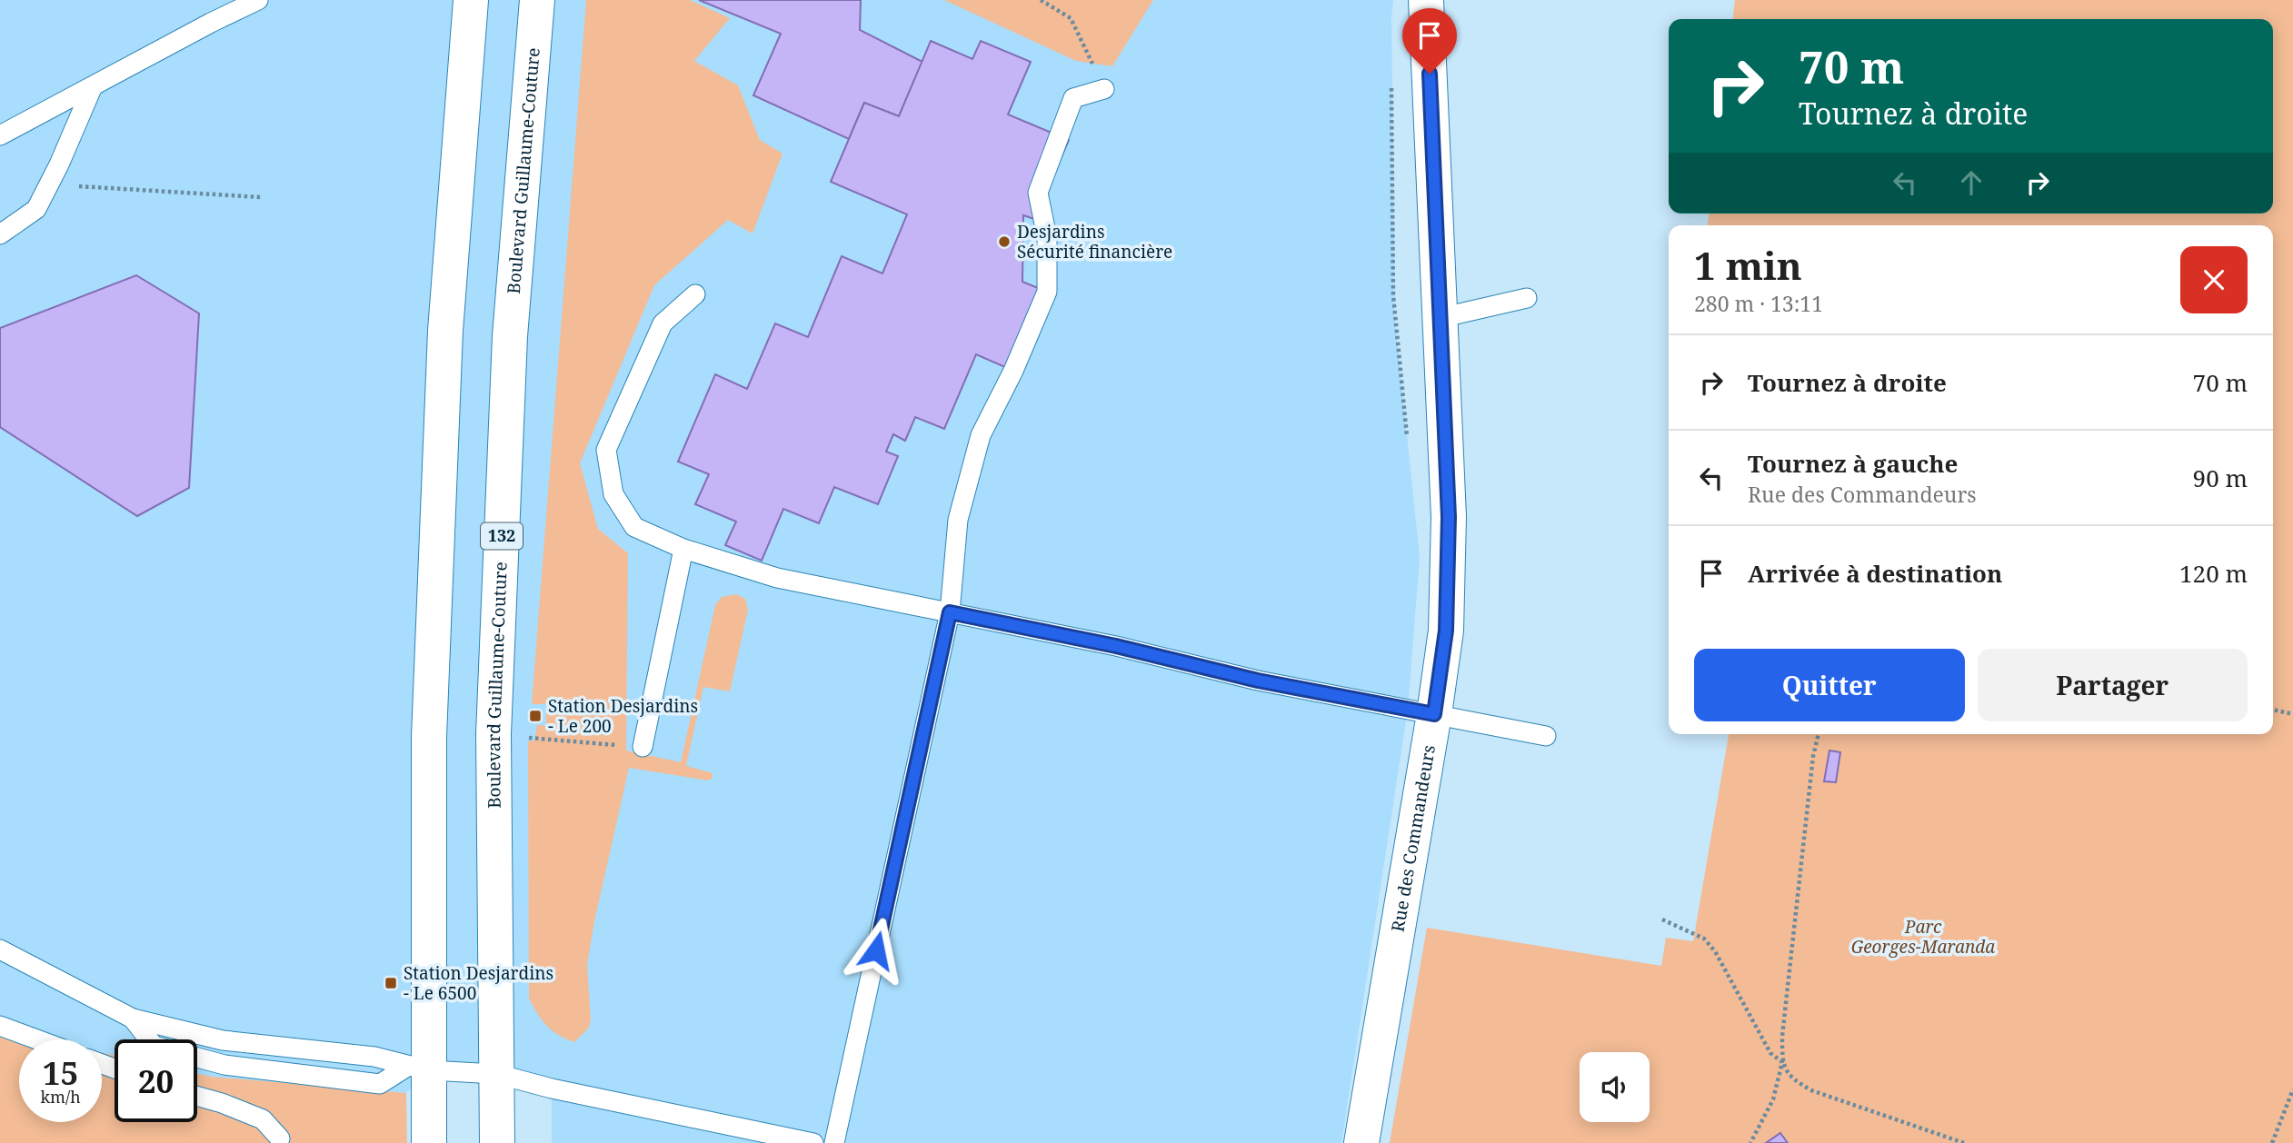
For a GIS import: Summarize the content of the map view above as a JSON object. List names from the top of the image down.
{
  "streets": {
    "main road": ["Boulevard Guillaume-Couture", "132", "Rue des Commandeurs"]
  },
  "parks": ["Parc Georges-Maranda"],
  "places": {
    "other": ["Desjardins Sécurité financière"],
    "transit": ["Station Desjardins - Le 200", "Station Desjardins - Le 6500"]
  },
  "page": {
    "turn": ["70 m", "Tournez à droite"],
    "heading": ["1 min", "280 m · 13:11"],
    "list": [
      {
        "name": "Tournez à droite",
        "value": "70 m"
      },
      {
        "name": "Tournez à gauche",
        "note": "Rue des Commandeurs",
        "value": "90 m"
      },
      {
        "name": "Arrivée à destination",
        "value": "120 m"
      }
    ],
    "buttons": ["Quitter", "Partager"],
    "speed": "15 km/h",
    "limit": "20"
  }
}
